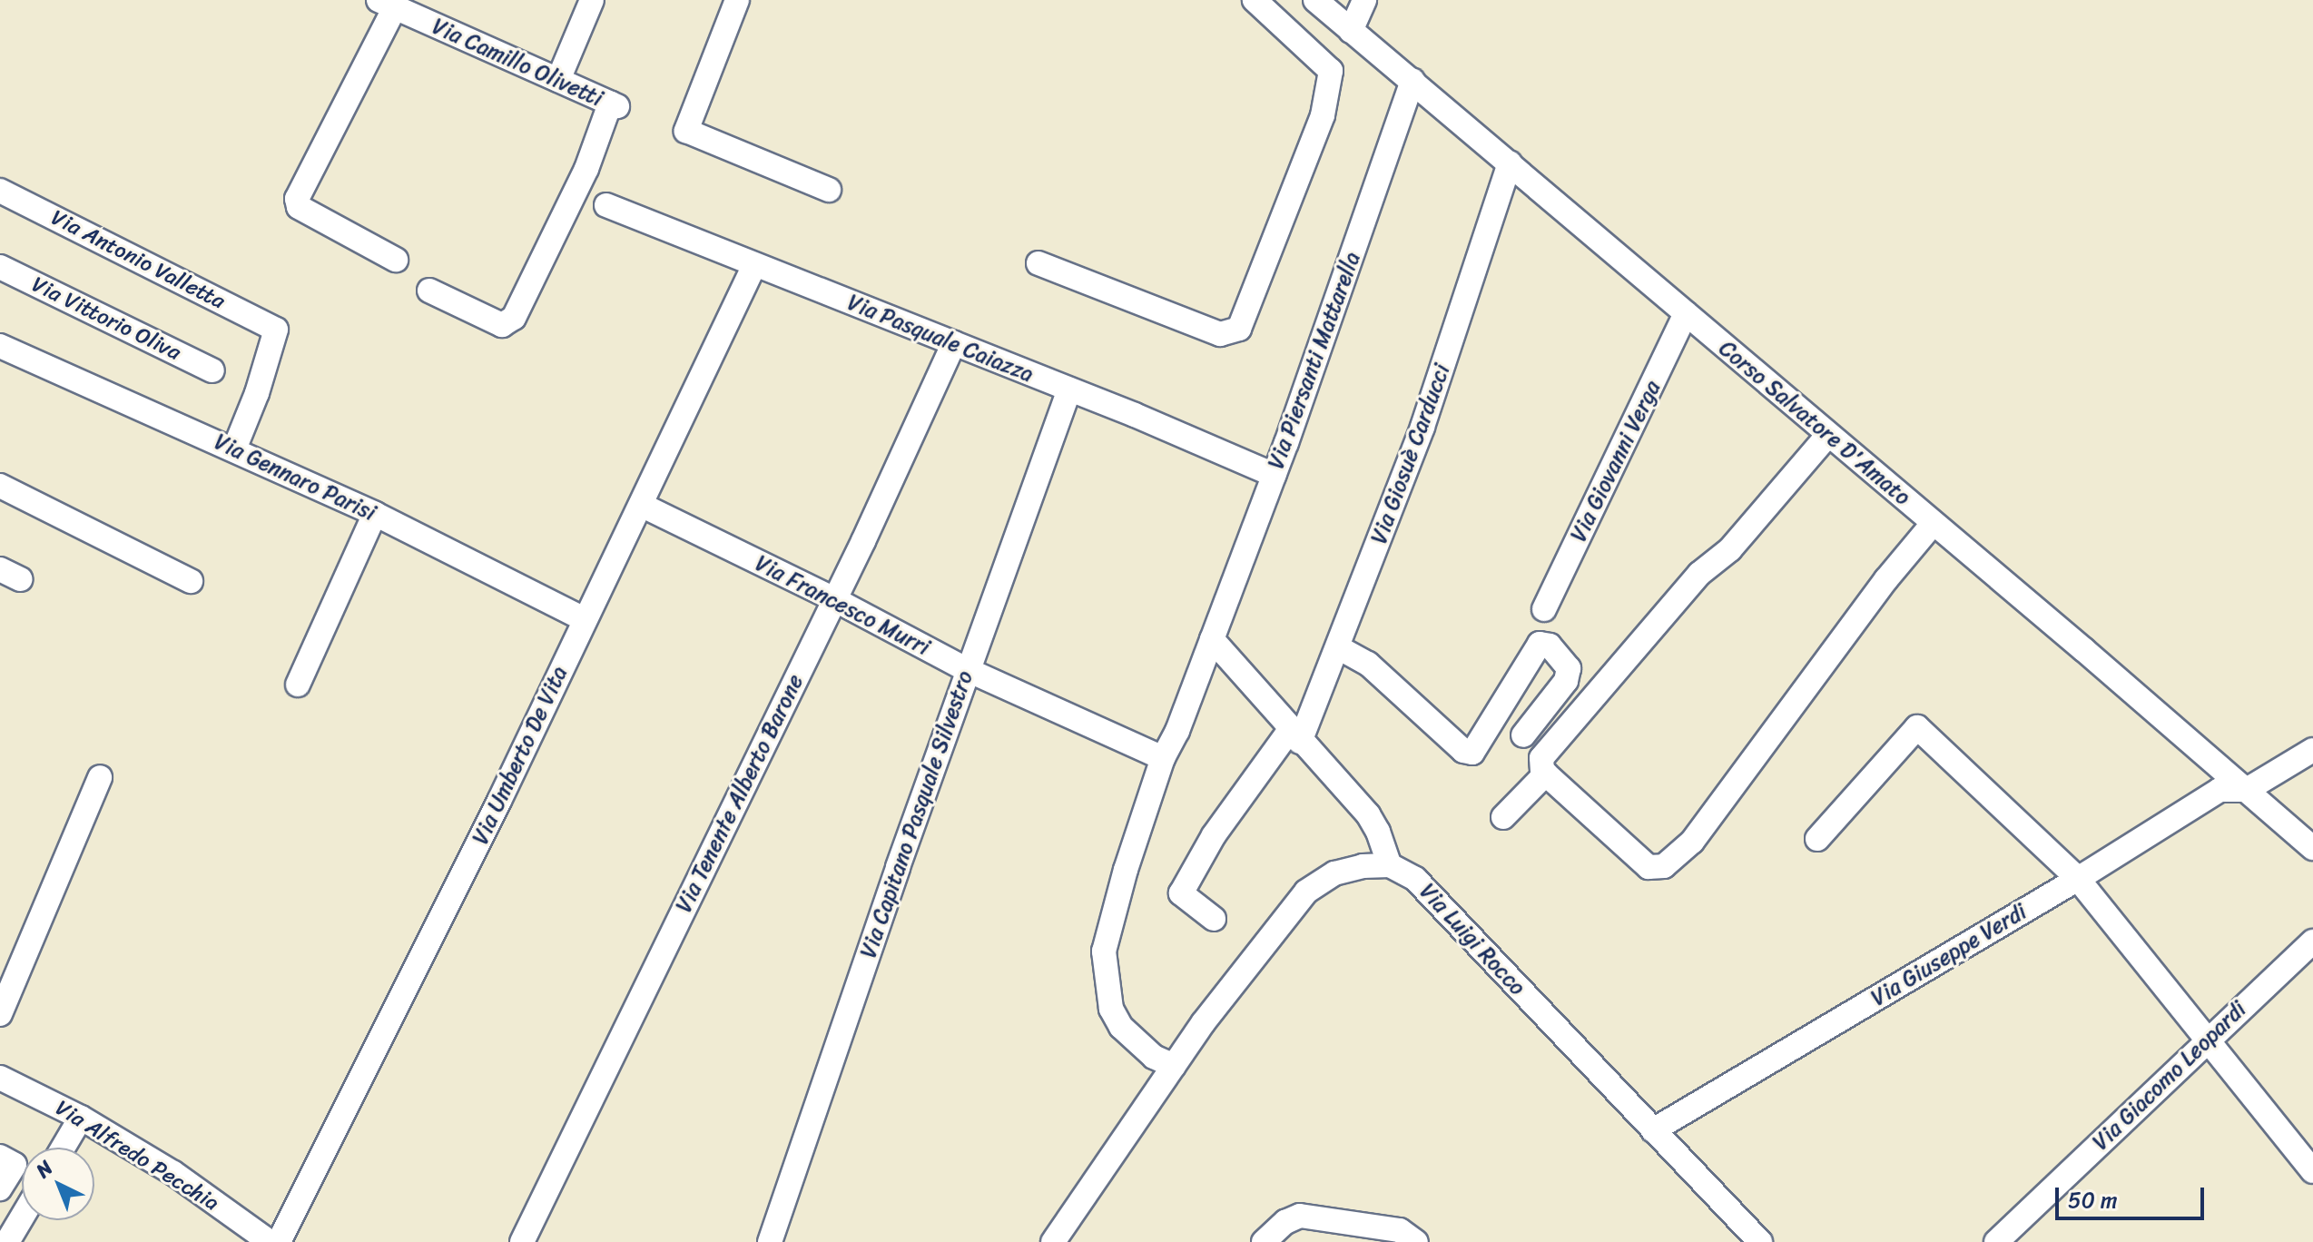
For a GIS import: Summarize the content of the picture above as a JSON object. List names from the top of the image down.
{
  "streets": {
    "street": [
      "Via Camillo Olivetti",
      "Via Antonio Valletta",
      "Via Vittorio Oliva",
      "Via Pasquale Caiazza",
      "Via Piersanti Mattarella",
      "Corso Salvatore D'Amato",
      "Via Giosuè Carducci",
      "Via Giovanni Verga",
      "Via Gennaro Parisi",
      "Via Francesco Murri",
      "Via Umberto De Vita",
      "Via Tenente Alberto Barone",
      "Via Capitano Pasquale Silvestro",
      "Via Luigi Rocco",
      "Via Giuseppe Verdi",
      "Via Giacomo Leopardi",
      "Via Alfredo Pecchia"
    ]
  },
  "crossings": [
    ["Via Antonio Valletta", "Via Gennaro Parisi"],
    ["Via Pasquale Caiazza", "Via Piersanti Mattarella"],
    ["Via Pasquale Caiazza", "Via Umberto De Vita"],
    ["Via Pasquale Caiazza", "Via Tenente Alberto Barone"],
    ["Via Pasquale Caiazza", "Via Capitano Pasquale Silvestro"],
    ["Via Piersanti Mattarella", "Corso Salvatore D'Amato"],
    ["Via Piersanti Mattarella", "Via Francesco Murri"],
    ["Corso Salvatore D'Amato", "Via Giosuè Carducci"],
    ["Corso Salvatore D'Amato", "Via Giovanni Verga"],
    ["Corso Salvatore D'Amato", "Via Giuseppe Verdi"],
    ["Via Gennaro Parisi", "Via Umberto De Vita"],
    ["Via Francesco Murri", "Via Umberto De Vita"],
    ["Via Francesco Murri", "Via Tenente Alberto Barone"],
    ["Via Francesco Murri", "Via Capitano Pasquale Silvestro"],
    ["Via Luigi Rocco", "Via Giuseppe Verdi"]
  ],
  "scale_bar": "50 m",
  "north": "top left"
}
